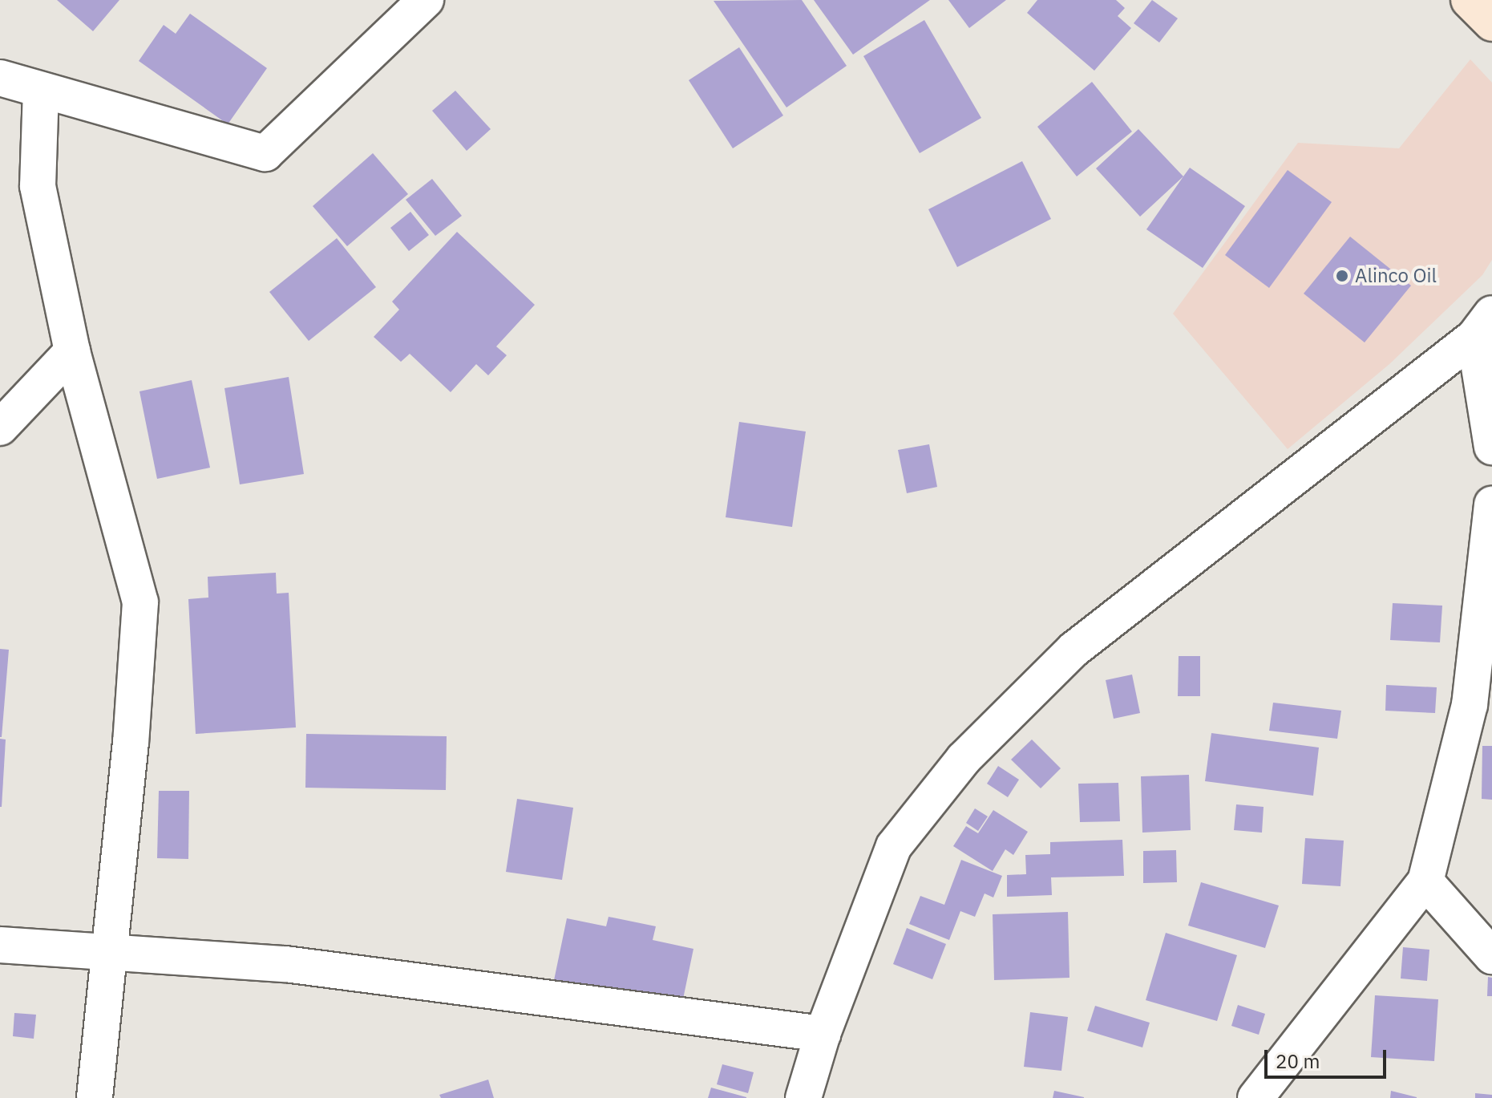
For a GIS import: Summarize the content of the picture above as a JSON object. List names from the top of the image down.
{
  "places": ["Alinco Oil"],
  "scale_bar": "20 m"
}
